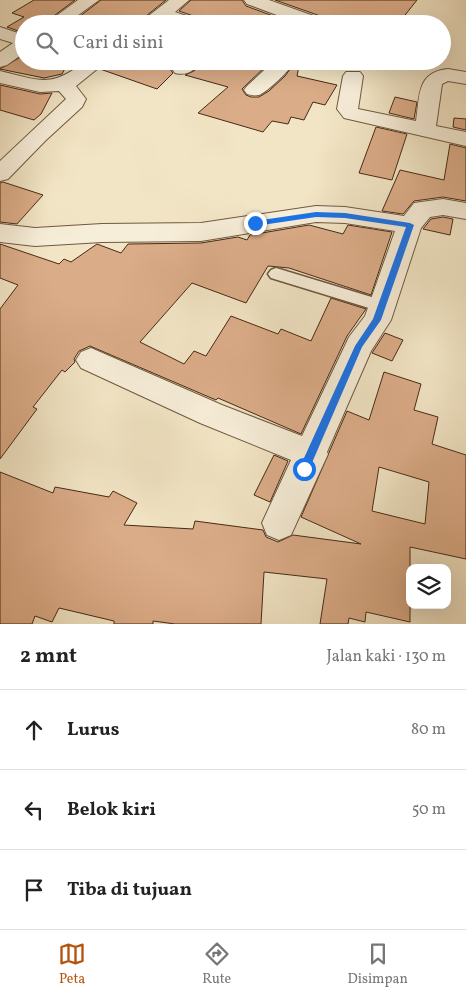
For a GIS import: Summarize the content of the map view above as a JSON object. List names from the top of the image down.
{
  "page": {
    "search": "Cari di sini",
    "heading": ["2 mnt", "Jalan kaki · 130 m"],
    "list": [
      ["Lurus", "80 m"],
      ["Belok kiri", "50 m"],
      "Tiba di tujuan"
    ],
    "nav": ["Peta", "Rute", "Disimpan"]
  }
}
